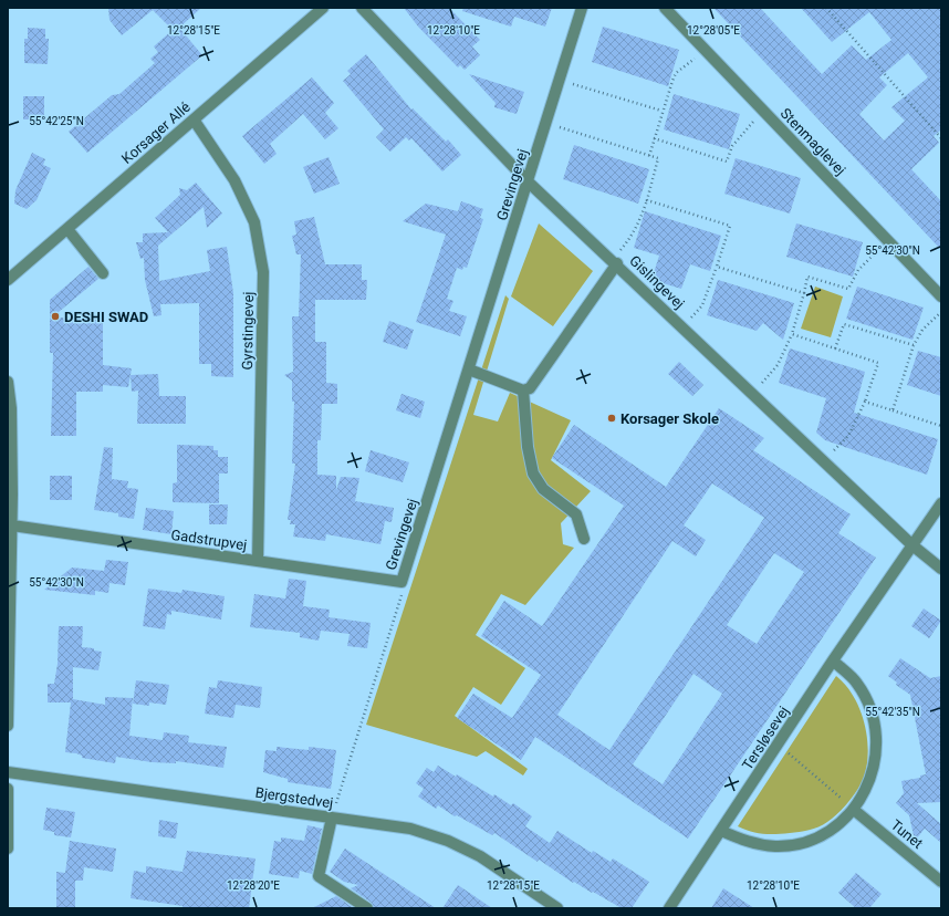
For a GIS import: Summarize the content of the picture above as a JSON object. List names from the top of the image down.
{
  "streets": {
    "street": [
      "Korsager Allé",
      "Stenmaglevej",
      "Grevingevej",
      "Gislingevej",
      "Gyrstingevej",
      "Gadstrupvej",
      "Tersløsevej",
      "Bjergstedvej",
      "Tunet"
    ]
  },
  "crossings": [
    ["Korsager Allé", "Gyrstingevej"],
    ["Grevingevej", "Gislingevej"],
    ["Grevingevej", "Gadstrupvej"],
    ["Gislingevej", "Tersløsevej"],
    ["Gyrstingevej", "Gadstrupvej"]
  ],
  "places": ["DESHI SWAD", "Korsager Skole"],
  "coordinates": [
    "12°28'15\"E",
    "12°28'10\"E",
    "12°28'05\"E",
    "55°42'25\"N",
    "55°42'30\"N",
    "55°42'35\"N",
    "12°28'20\"E"
  ]
}
